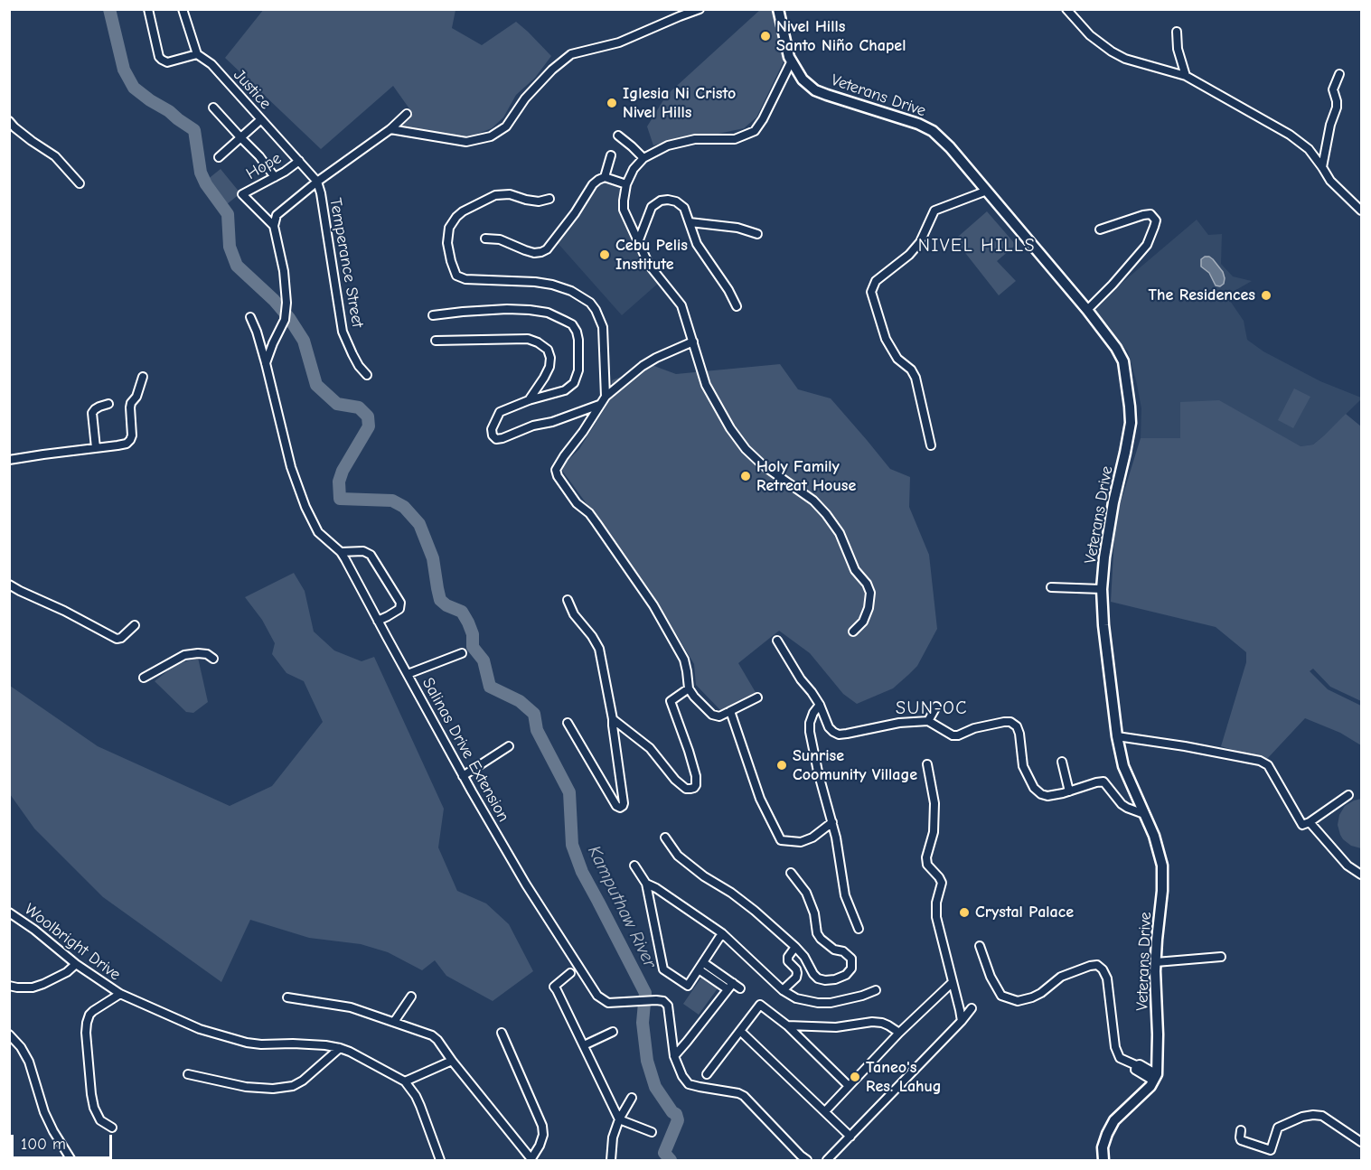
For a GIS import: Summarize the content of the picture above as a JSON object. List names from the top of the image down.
{
  "streets": {
    "main road": ["Veterans Drive"],
    "street": [
      "Justice",
      "Hope",
      "Temperance Street",
      "Salinas Drive Extension",
      "Woolbright Drive"
    ]
  },
  "crossings": [
    ["Justice", "Hope"],
    ["Justice", "Temperance Street"]
  ],
  "districts": ["NIVEL HILLS", "SUN-OC"],
  "water": ["Kamputhaw River"],
  "places": [
    "Nivel Hills Santo Niño Chapel",
    "Iglesia Ni Cristo Nivel Hills",
    "Cebu Pelis Institute",
    "The Residences",
    "Holy Family Retreat House",
    "Sunrise Coomunity Village",
    "Crystal Palace",
    "Taneo's Res. Lahug"
  ],
  "scale_bar": "100 m"
}
